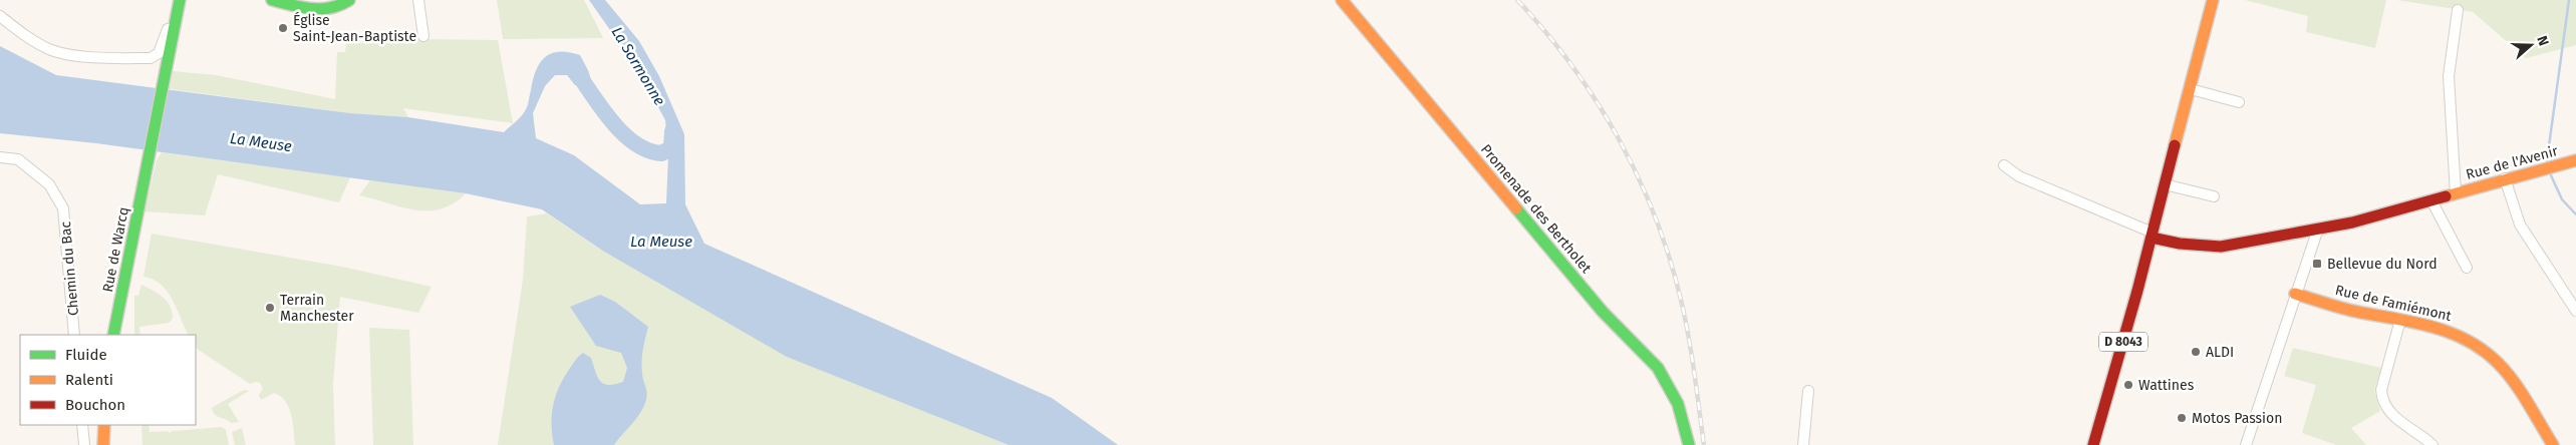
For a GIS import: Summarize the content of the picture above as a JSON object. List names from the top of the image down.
{
  "streets": {
    "street": [
      "Rue de l'Avenir",
      "Promenade des Bertholet",
      "Rue de Warcq",
      "Chemin du Bac",
      "Rue de Famiémont",
      "D 8043"
    ]
  },
  "crossings": [
    ["Rue de l'Avenir", "D 8043"]
  ],
  "water": ["La Sormonne", "La Meuse"],
  "places": {
    "other": [
      "Église Saint-Jean-Baptiste",
      "Terrain Manchester",
      "ALDI",
      "Wattines",
      "Motos Passion"
    ],
    "transit": ["Bellevue du Nord"]
  },
  "legend": ["Fluide", "Ralenti", "Bouchon"],
  "north": "right"
}
